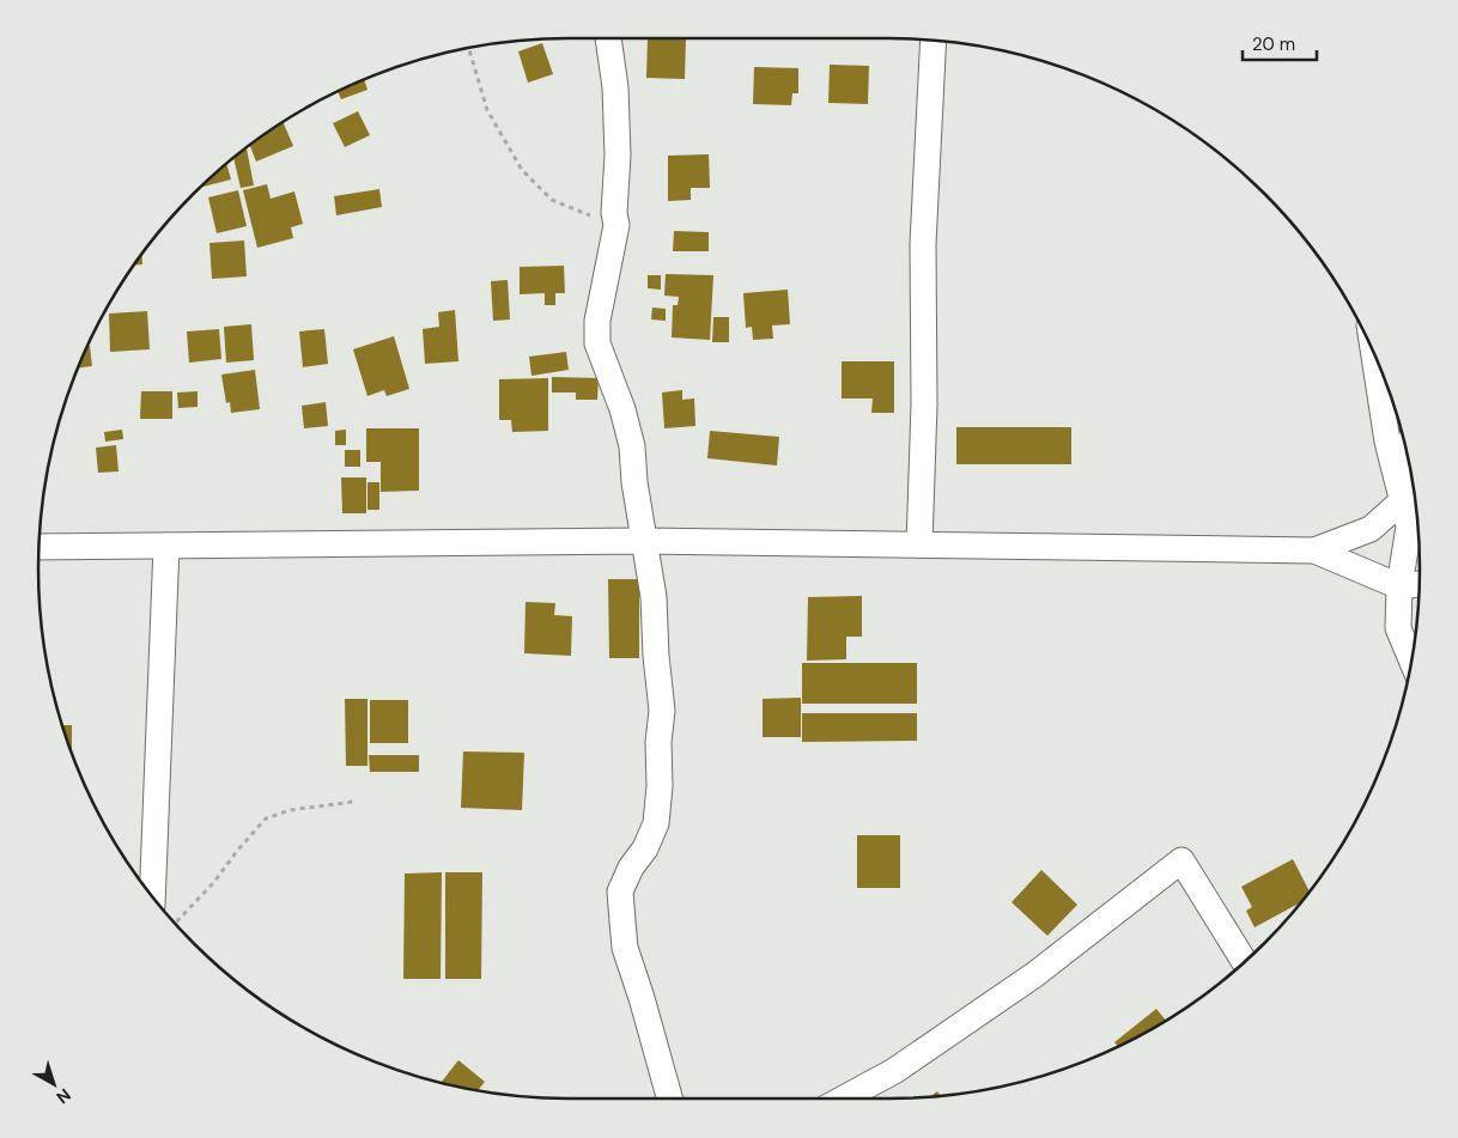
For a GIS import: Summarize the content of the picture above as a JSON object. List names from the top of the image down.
{
  "scale_bar": "20 m",
  "north": "bottom right"
}
